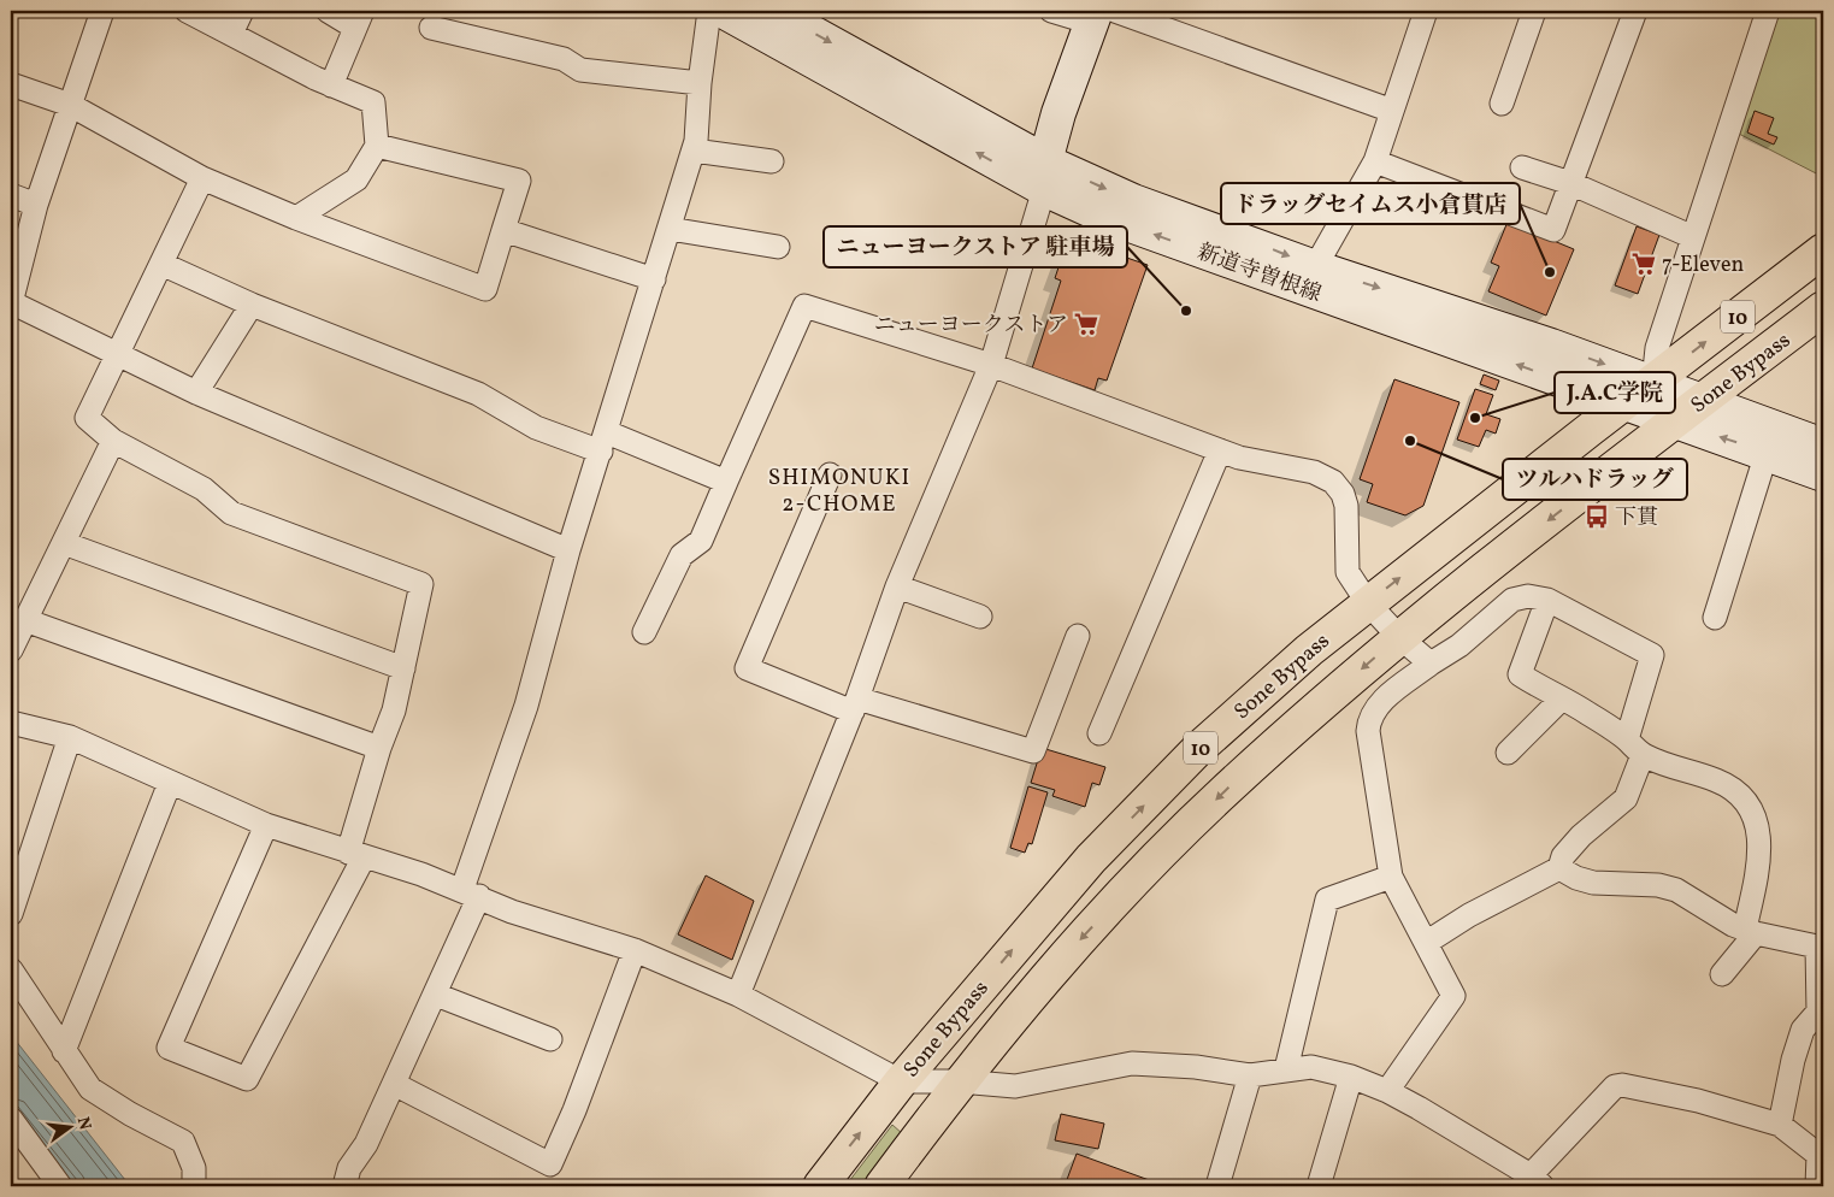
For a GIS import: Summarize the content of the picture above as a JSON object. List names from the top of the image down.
{
  "streets": {
    "highway": ["10", "Sone Bypass"],
    "main road": ["新道寺曽根線"]
  },
  "crossings": [
    ["新道寺曽根線", "Sone Bypass"]
  ],
  "districts": ["SHIMONUKI 2-CHOME"],
  "places": {
    "supermarket": ["7-Eleven", "ニューヨークストア"],
    "other": [
      "ドラッグセイムス小倉貫店",
      "ニューヨークストア 駐車場",
      "J.A.C学院",
      "ツルハドラッグ"
    ],
    "bus stop": ["下貫"]
  },
  "north": "right"
}
